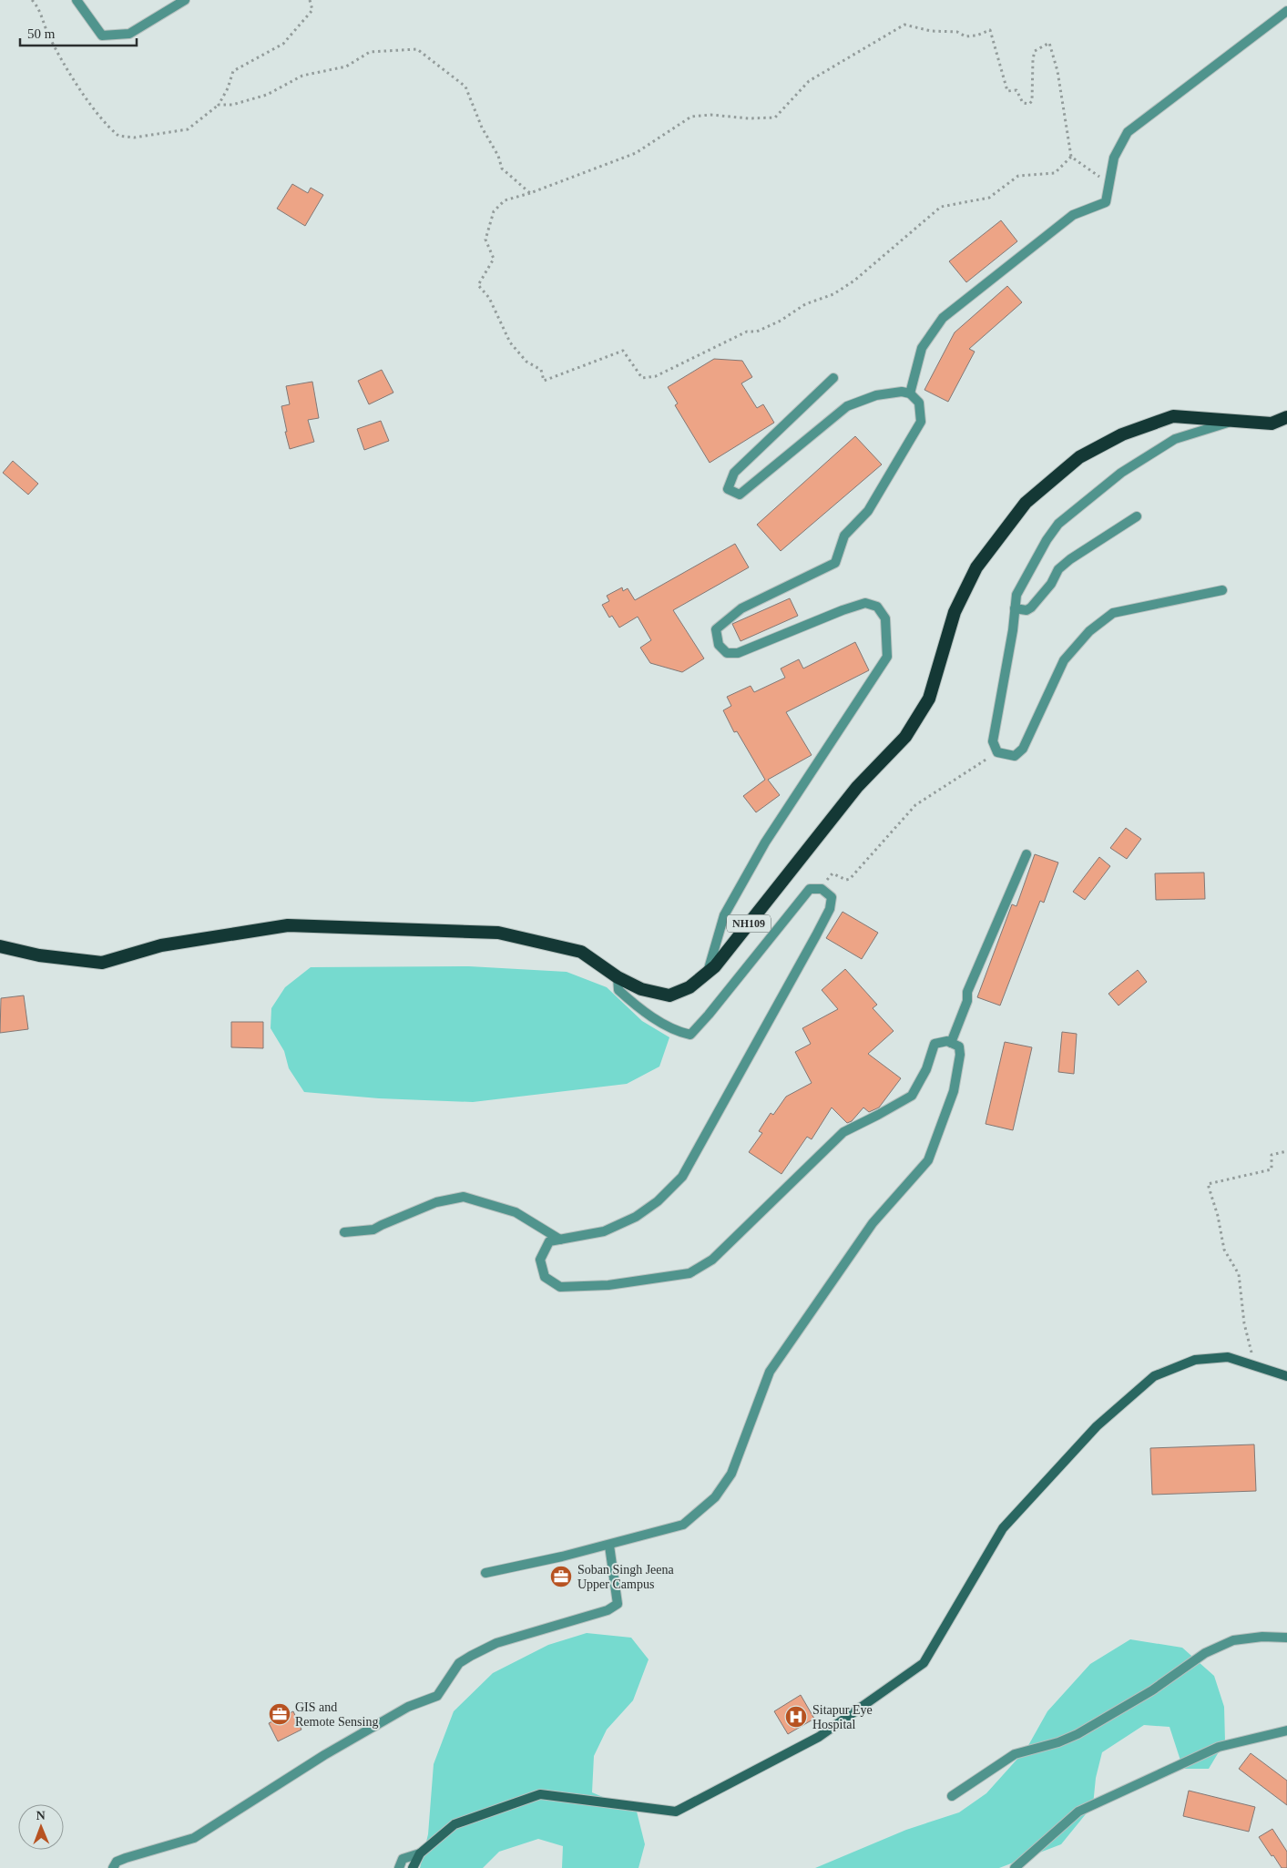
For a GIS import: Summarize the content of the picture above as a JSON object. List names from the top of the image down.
{
  "streets": {
    "highway": ["NH109"]
  },
  "places": {
    "office": ["Soban Singh Jeena Upper Campus", "GIS and Remote Sensing"],
    "hospital": ["Sitapur Eye Hospital"]
  },
  "scale_bar": "50 m",
  "north": "top"
}
